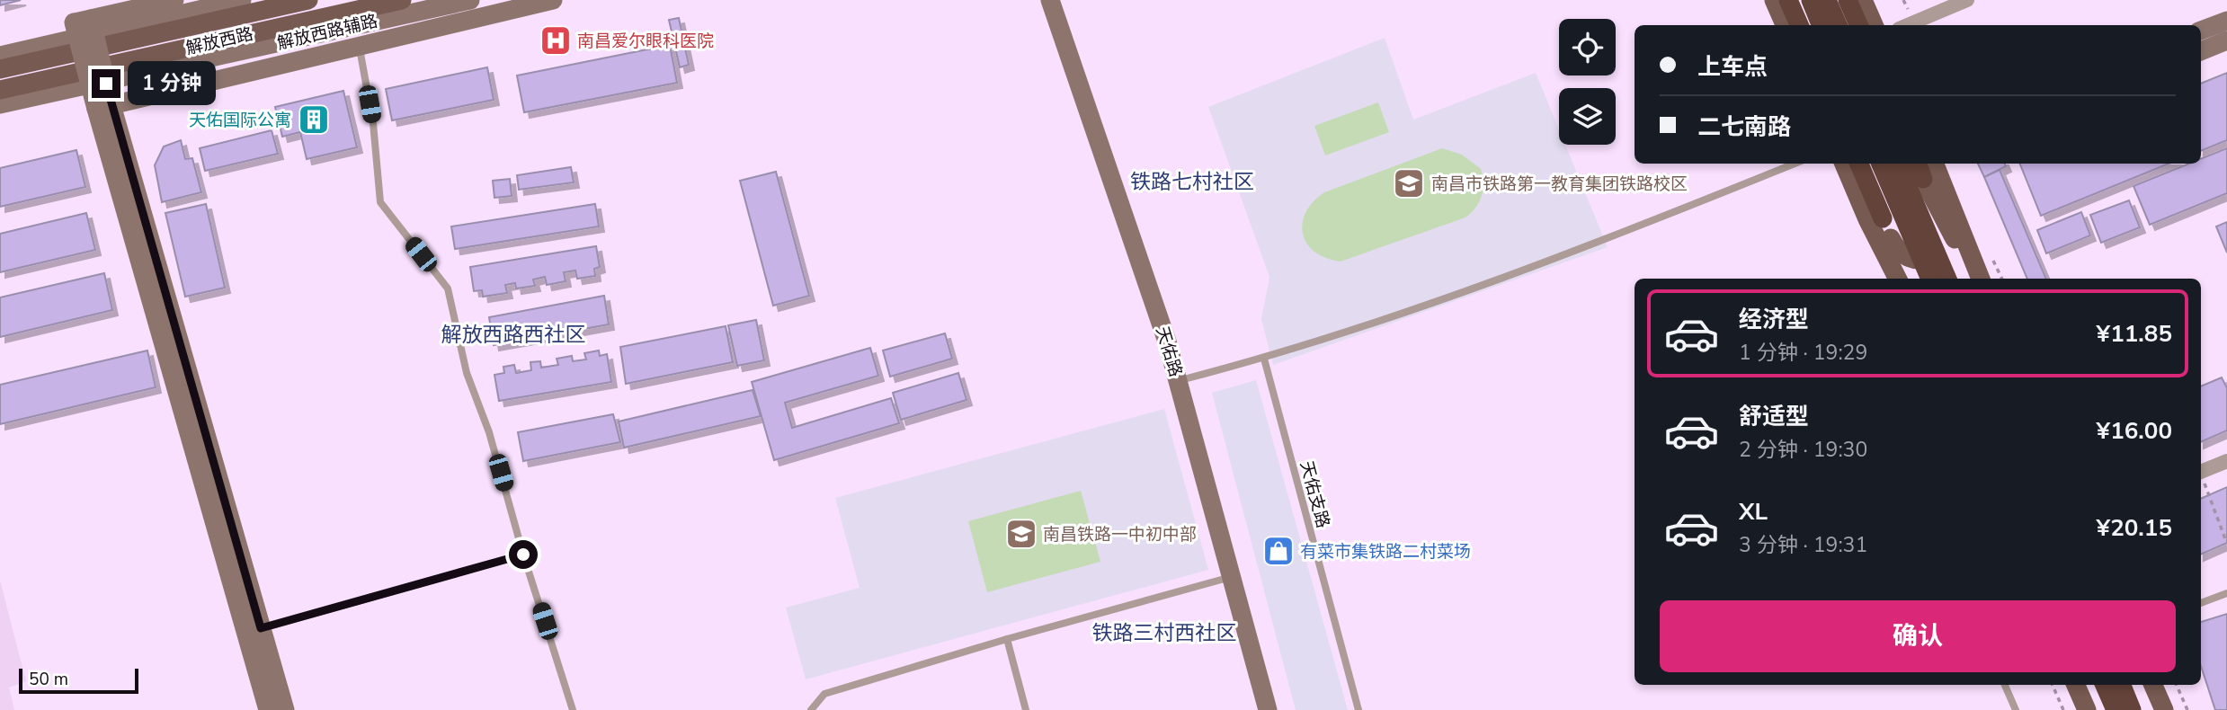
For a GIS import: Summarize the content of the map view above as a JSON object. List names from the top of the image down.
{
  "streets": {
    "main road": ["解放西路辅路", "解放西路", "天佑路"],
    "lane": ["天佑支路"]
  },
  "districts": ["铁路七村社区", "解放西路西社区", "铁路三村西社区"],
  "places": {
    "hospital": ["南昌爱尔眼科医院"],
    "building": ["天佑国际公寓"],
    "school or university": ["南昌市铁路第一教育集团铁路校区", "南昌铁路一中初中部"],
    "shop": ["有菜市集铁路二村菜场"]
  },
  "scale_bar": "50 m",
  "page": {
    "banner": ["上车点", "二七南路"],
    "bubble": "1 分钟",
    "list": [
      {
        "name": "经济型",
        "note": "1 分钟 · 19:29",
        "value": "¥11.85"
      },
      {
        "name": "舒适型",
        "note": "2 分钟 · 19:30",
        "value": "¥16.00"
      },
      {
        "name": "XL",
        "note": "3 分钟 · 19:31",
        "value": "¥20.15"
      }
    ],
    "buttons": "确认",
    "scale": "50 m"
  }
}
